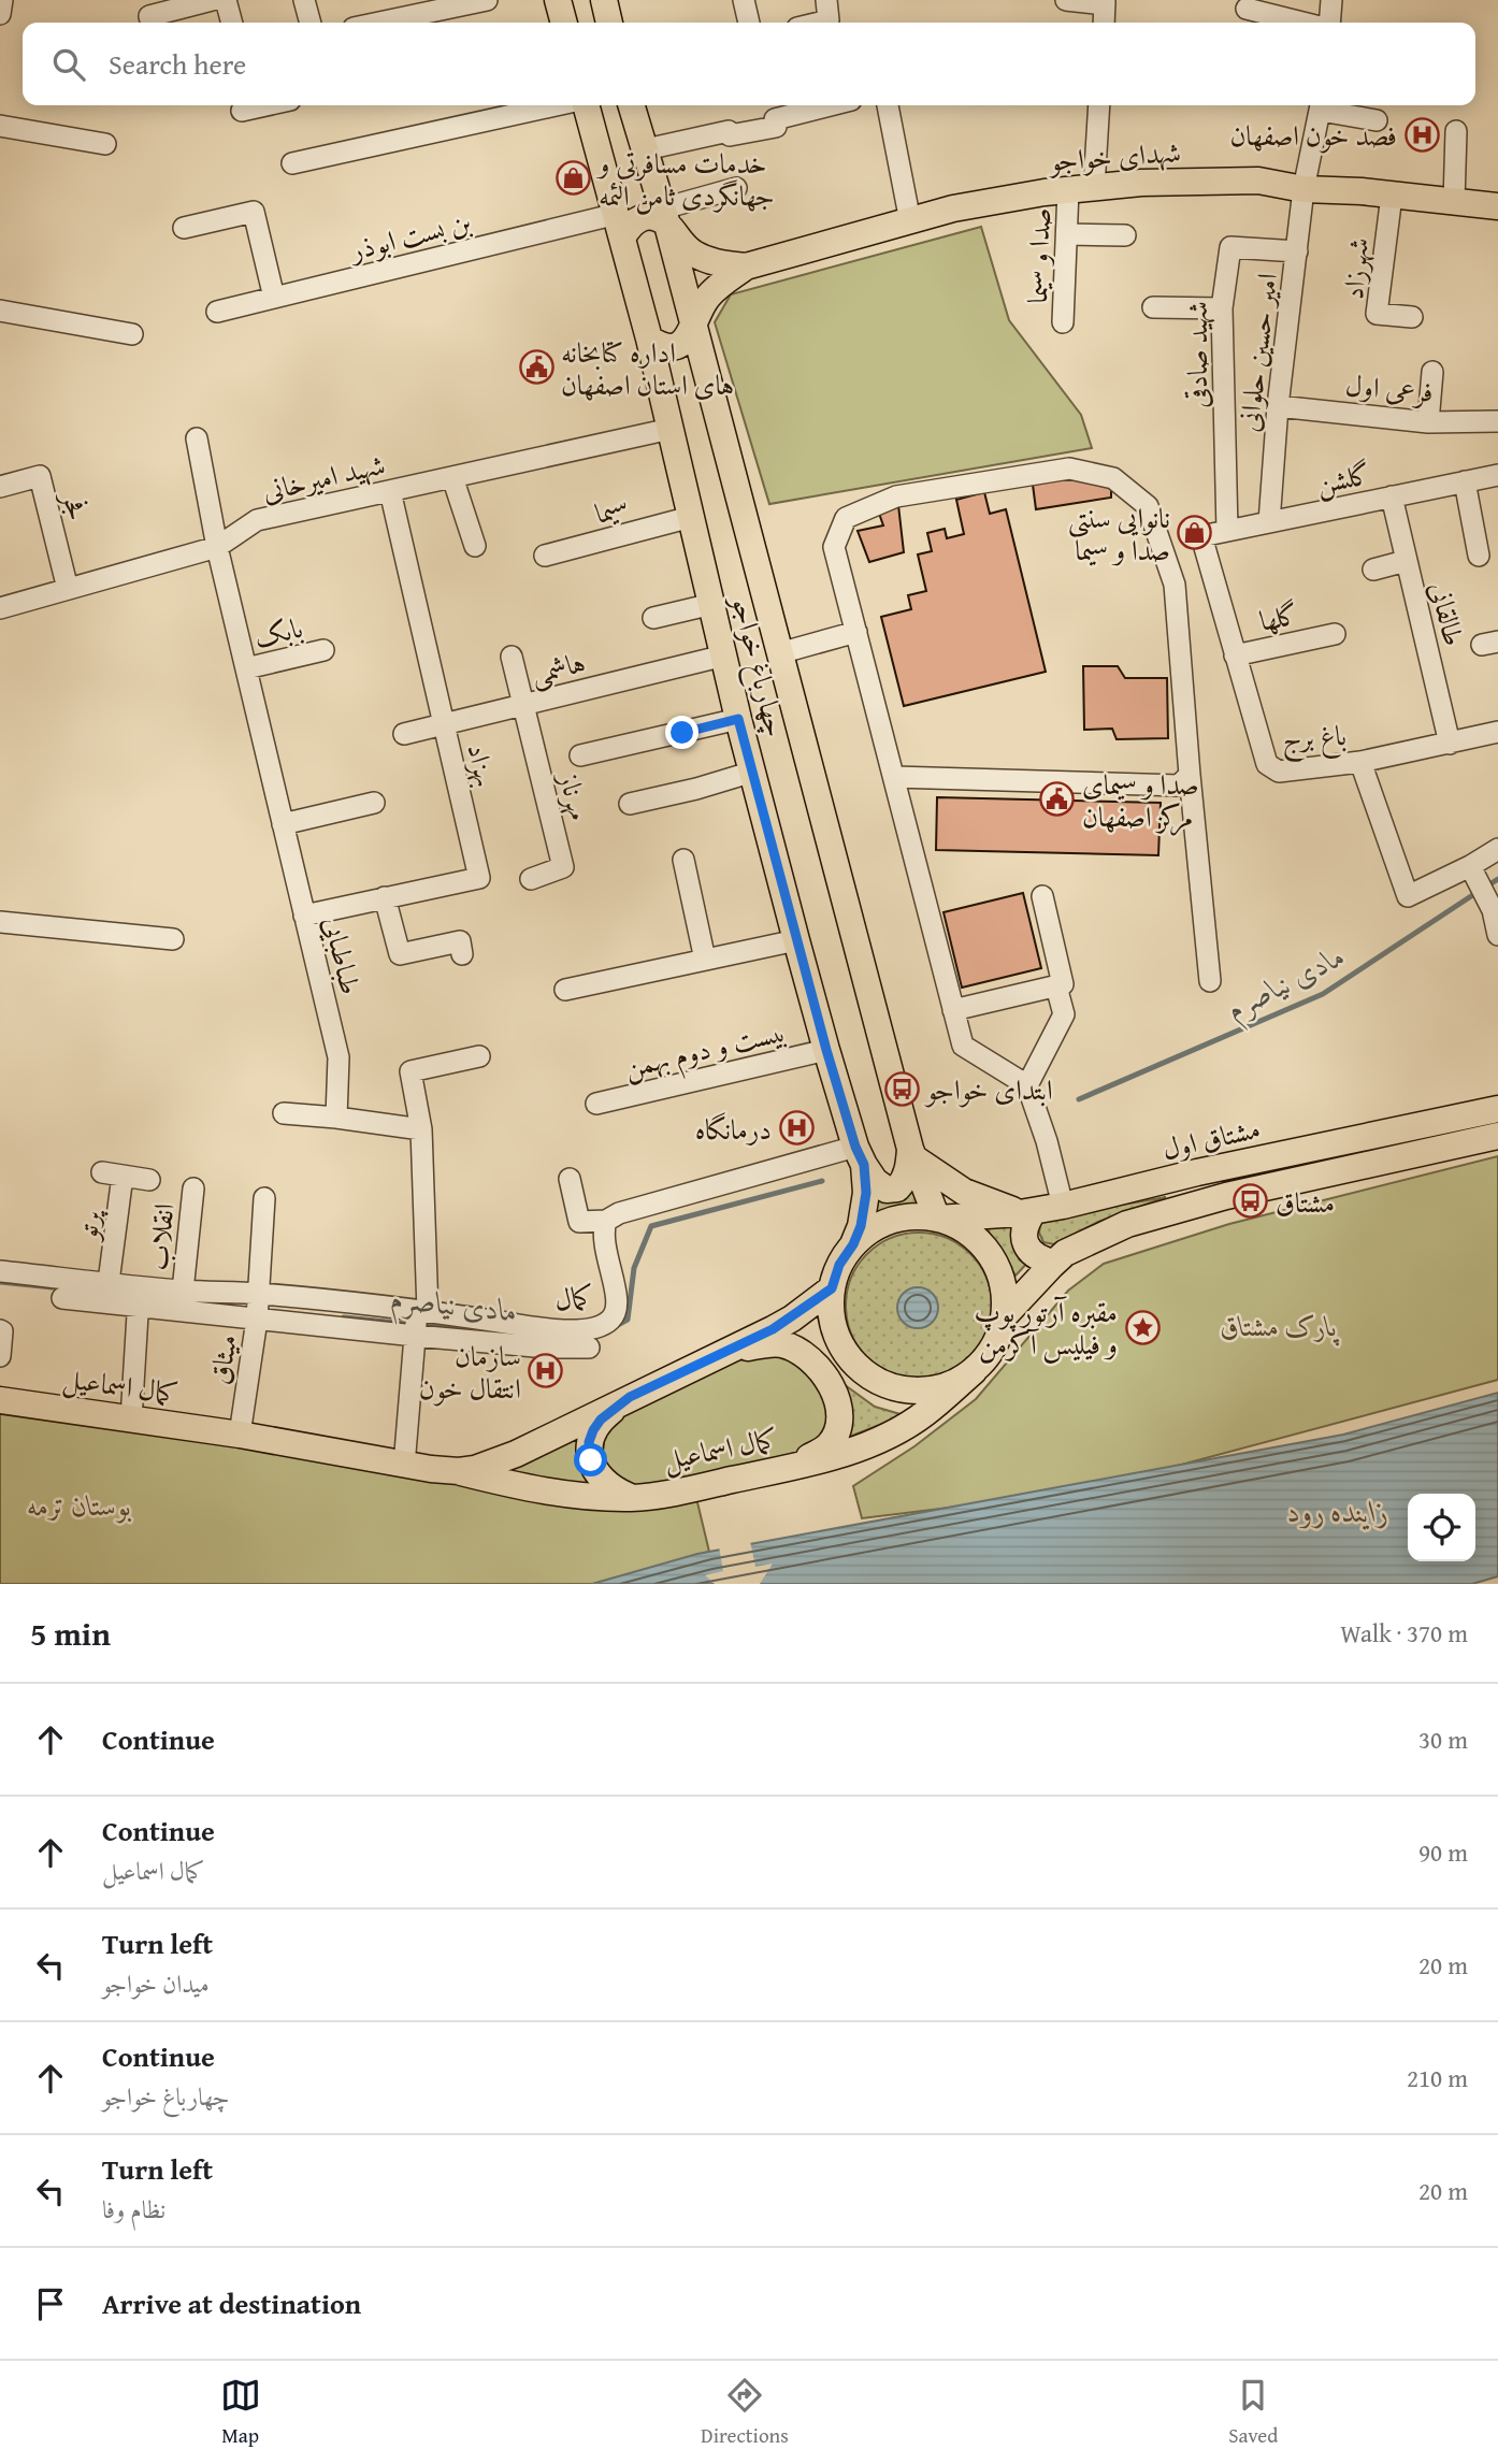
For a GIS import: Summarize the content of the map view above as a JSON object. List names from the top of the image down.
{
  "streets": {
    "main road": [
      "شهدای خواجو",
      "چهارباغ خواجو",
      "مشتاق اول",
      "کمال اسماعیل"
    ],
    "street": [
      "بن بست ابوذر",
      "صدا و سیما",
      "شهرزاد",
      "امیر حسین حلوانی",
      "شهید صادقی",
      "فرعی اول",
      "شهید امیرخانی",
      "گلشن",
      "فجر",
      "سیما",
      "طالقانی",
      "گلها",
      "بابک",
      "هاشمی",
      "باغ برج",
      "بهزاد",
      "مهرناز",
      "طباطبایی",
      "بیست و دوم بهمن",
      "پرتو",
      "انقلاب",
      "کمال",
      "میثاق"
    ]
  },
  "crossings": [
    ["شهدای خواجو", "صدا و سیما"],
    ["شهدای خواجو", "شهرزاد"],
    ["شهدای خواجو", "امیر حسین حلوانی"],
    ["بن بست ابوذر", "چهارباغ خواجو"],
    ["امیر حسین حلوانی", "شهید صادقی"],
    ["امیر حسین حلوانی", "فرعی اول"],
    ["امیر حسین حلوانی", "گلشن"],
    ["شهید صادقی", "گلشن"],
    ["شهید امیرخانی", "فجر"],
    ["شهید امیرخانی", "چهارباغ خواجو"],
    ["شهید امیرخانی", "بهزاد"],
    ["شهید امیرخانی", "طباطبایی"],
    ["گلشن", "طالقانی"],
    ["گلشن", "باغ برج"],
    ["سیما", "چهارباغ خواجو"],
    ["گلها", "باغ برج"],
    ["بابک", "طباطبایی"],
    ["چهارباغ خواجو", "هاشمی"],
    ["چهارباغ خواجو", "بیست و دوم بهمن"],
    ["چهارباغ خواجو", "مشتاق اول"],
    ["چهارباغ خواجو", "کمال اسماعیل"],
    ["هاشمی", "بهزاد"],
    ["هاشمی", "مهرناز"],
    ["بهزاد", "طباطبایی"],
    ["مشتاق اول", "کمال اسماعیل"],
    ["پرتو", "کمال"],
    ["انقلاب", "کمال"],
    ["کمال", "میثاق"],
    ["میثاق", "کمال اسماعیل"]
  ],
  "water": ["مادی نیاصرم", "زاینده رود"],
  "parks": ["پارک مشتاق", "بوستان ترمه"],
  "places": {
    "hospital": ["فصد خون اصفهان", "درمانگاه", "سازمان انتقال خون"],
    "shop": ["خدمات مسافرتی و جهانگردی ثامن الئمه", "نانوایی سنتی صدا و سیما"],
    "public building": ["اداره کتابخانه های استان اصفهان", "صدا و سیمای مرکز اصفهان"],
    "bus stop": ["ابتدای خواجو", "مشتاق"],
    "place": ["مقبره آرتور پوپ و فیلیس آکرمن"]
  },
  "page": {
    "search": "Search here",
    "heading": ["5 min", "Walk · 370 m"],
    "list": [
      ["Continue", "30 m"],
      ["Continue", "کمال اسماعیل", "90 m"],
      ["Turn left", "میدان خواجو", "20 m"],
      ["Continue", "چهارباغ خواجو", "210 m"],
      ["Turn left", "نظام وفا", "20 m"],
      "Arrive at destination"
    ],
    "nav": ["Map", "Directions", "Saved"]
  }
}
